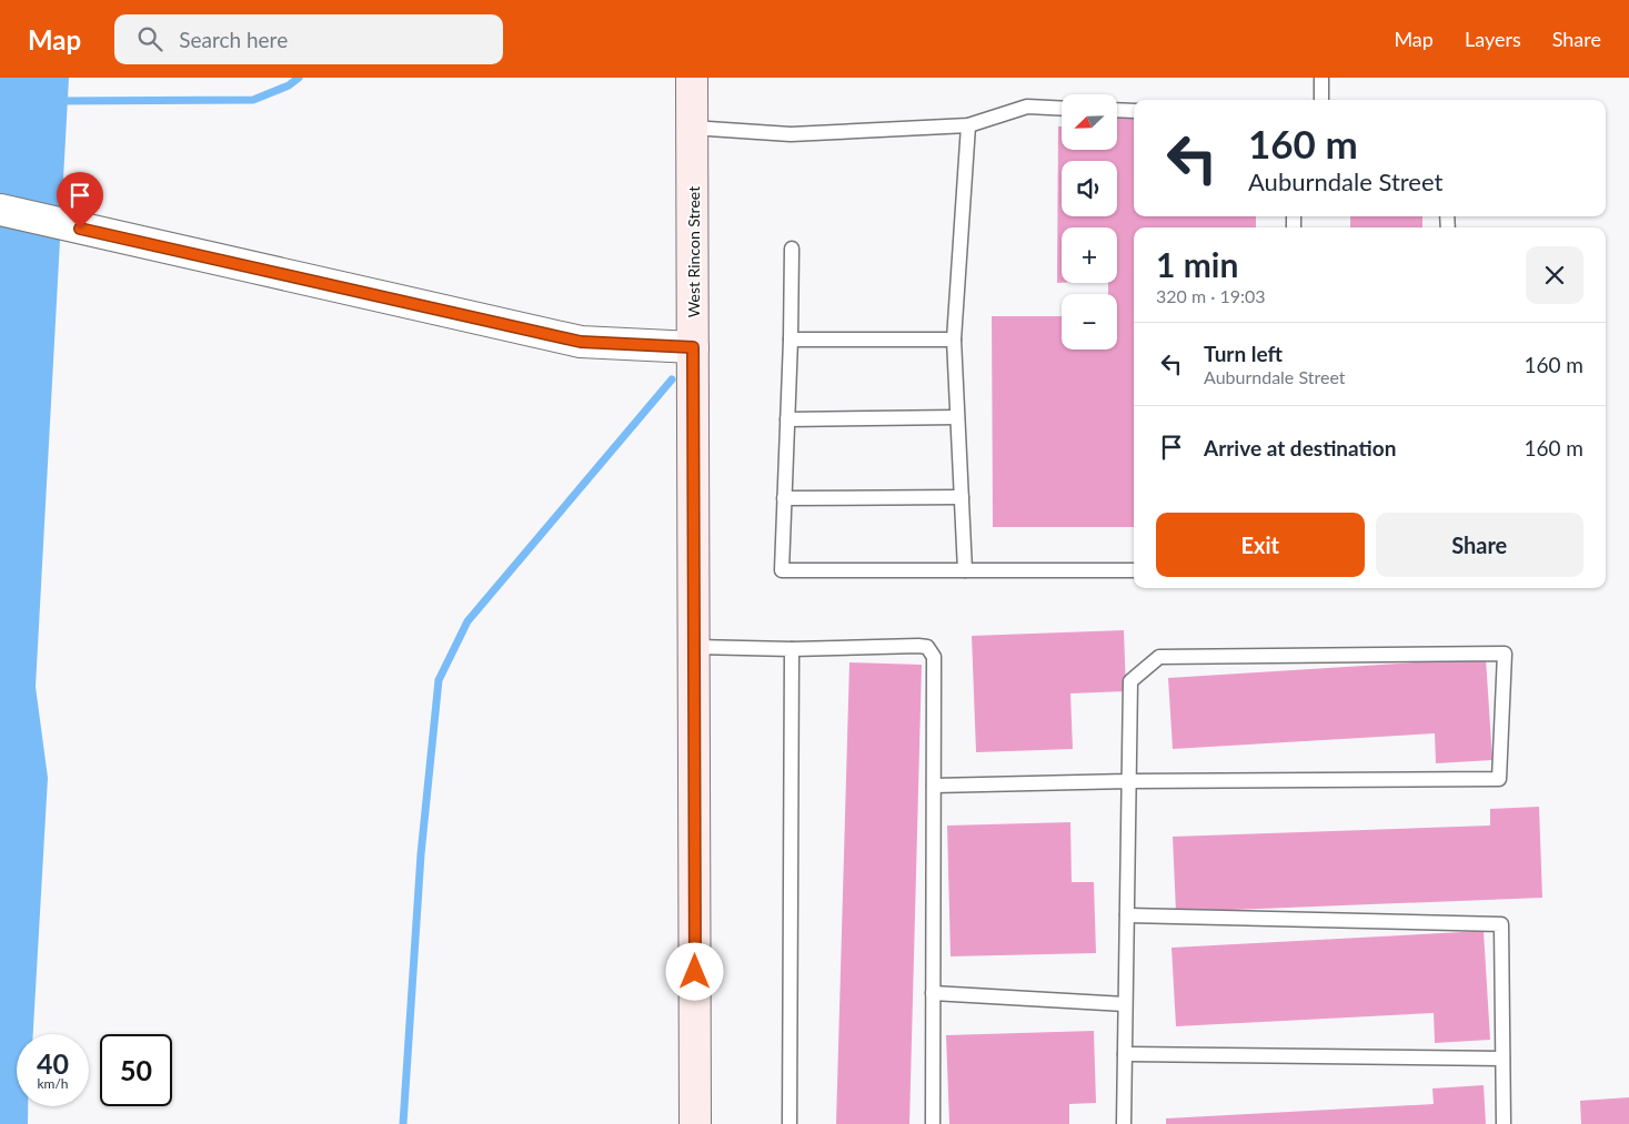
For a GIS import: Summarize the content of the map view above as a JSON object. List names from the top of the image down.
{
  "streets": {
    "main road": ["West Rincon Street"]
  },
  "north": "bottom left",
  "page": {
    "header": "Map",
    "search": "Search here",
    "nav": ["Map", "Layers", "Share"],
    "map_buttons": ["+", "−"],
    "turn": ["160 m", "Auburndale Street"],
    "heading": ["1 min", "320 m · 19:03"],
    "list": [
      {
        "name": "Turn left",
        "note": "Auburndale Street",
        "value": "160 m"
      },
      {
        "name": "Arrive at destination",
        "value": "160 m"
      }
    ],
    "buttons": ["Exit", "Share"],
    "speed": "40 km/h",
    "limit": "50"
  }
}
